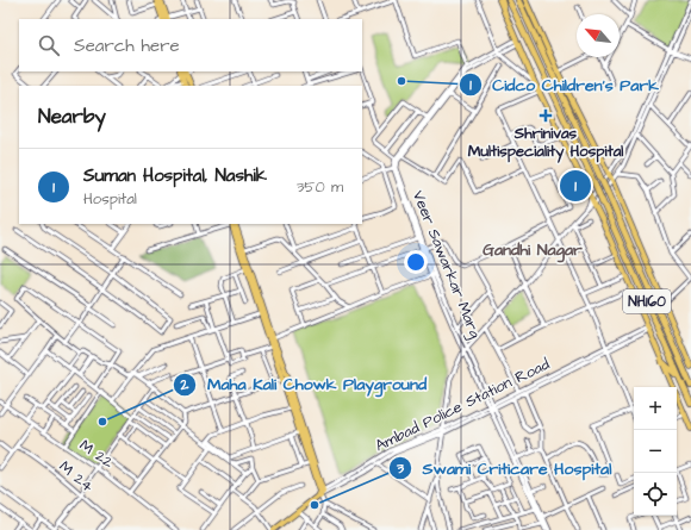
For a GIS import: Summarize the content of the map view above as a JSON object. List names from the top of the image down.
{
  "streets": {
    "highway": ["NH160"],
    "main road": ["Ambad Police Station Road"],
    "street": ["Veer Sawarkar Marg", "M 22", "M 24"]
  },
  "crossings": [
    ["Veer Sawarkar Marg", "Ambad Police Station Road"]
  ],
  "districts": ["Gandhi Nagar"],
  "places": {
    "other": ["Cidco Children's Park", "Maha Kali Chowk Playground", "Swami Criticare Hospital"],
    "health": ["Shrinivas Multispeciality Hospital"]
  },
  "north": "top left",
  "page": {
    "search": "Search here",
    "heading": "Nearby",
    "list": [
      {
        "mark": "1",
        "name": "Suman Hospital, Nashik",
        "note": "Hospital",
        "value": "350 m"
      }
    ],
    "pins": "1",
    "map_buttons": ["+", "−"]
  }
}
